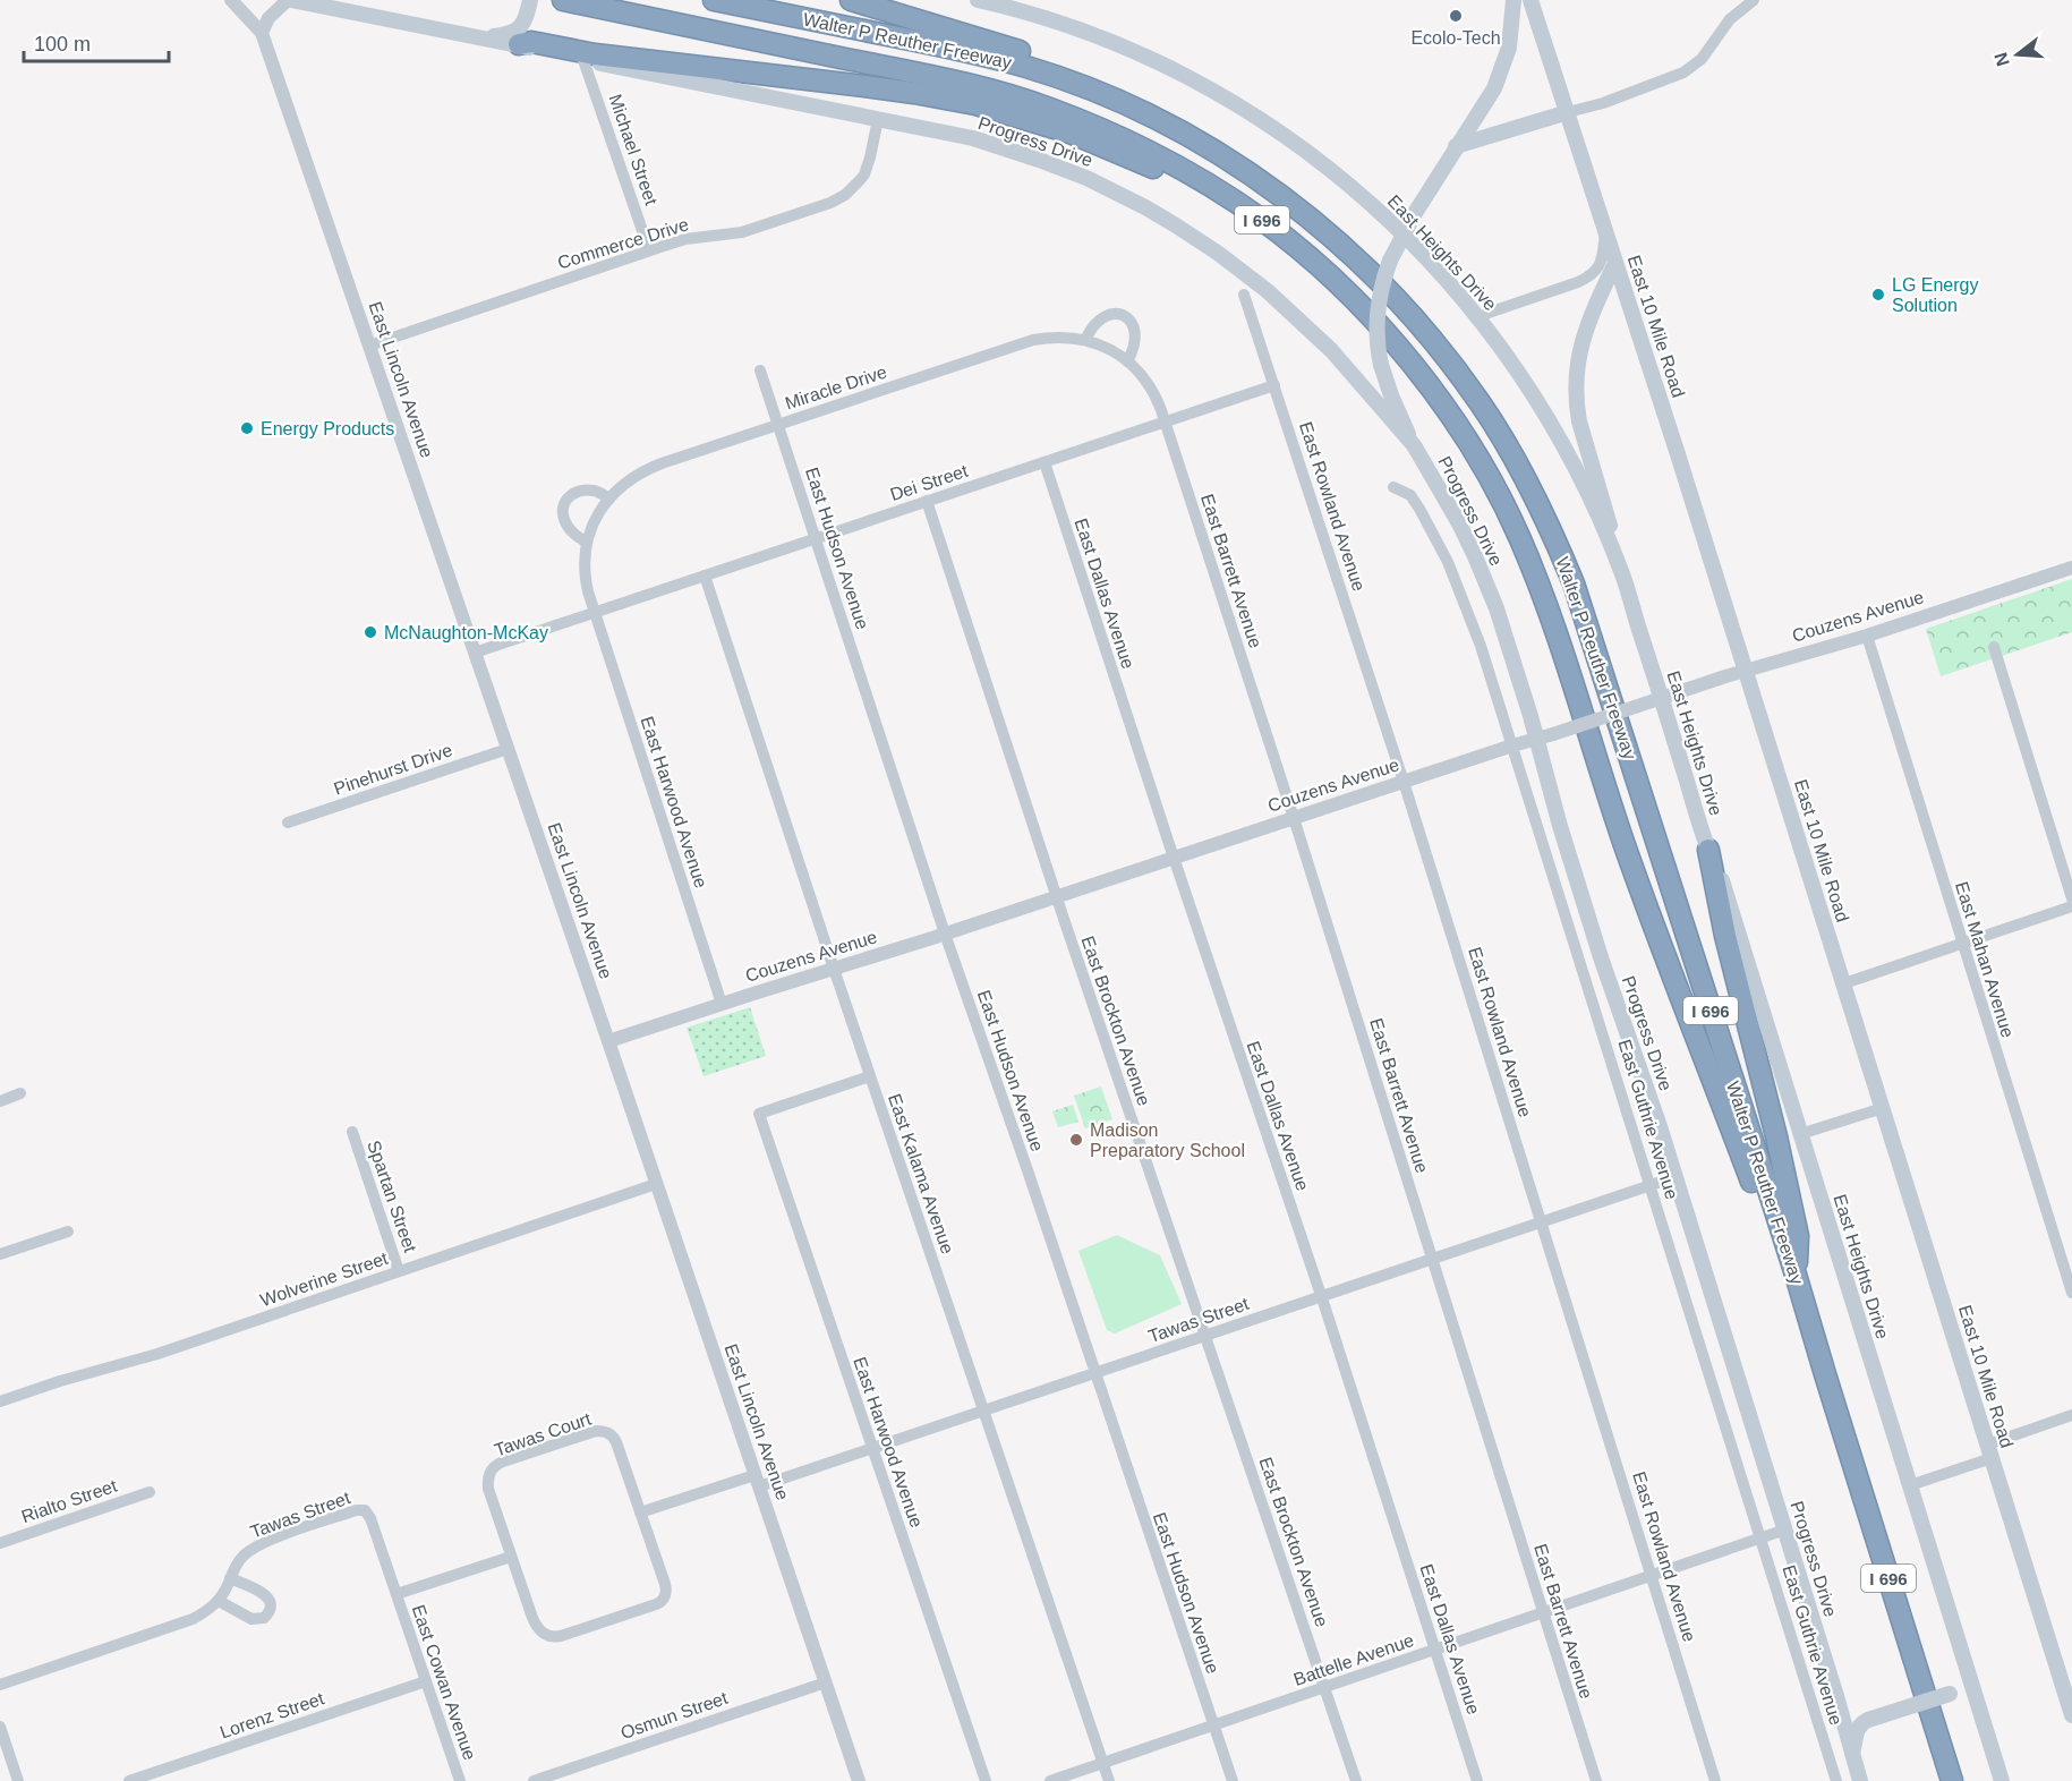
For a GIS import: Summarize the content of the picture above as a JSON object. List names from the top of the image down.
{
  "streets": {
    "highway": ["Walter P Reuther Freeway", "I 696"],
    "main road": ["Progress Drive", "East Heights Drive", "East 10 Mile Road"],
    "street": [
      "Michael Street",
      "Commerce Drive",
      "East Lincoln Avenue",
      "Miracle Drive",
      "Dei Street",
      "East Rowland Avenue",
      "East Hudson Avenue",
      "East Barrett Avenue",
      "East Dallas Avenue",
      "Couzens Avenue",
      "Pinehurst Drive",
      "East Harwood Avenue",
      "East Mahan Avenue",
      "East Brockton Avenue",
      "East Guthrie Avenue",
      "East Kalama Avenue",
      "Spartan Street",
      "Wolverine Street",
      "Tawas Street",
      "Tawas Court",
      "Rialto Street",
      "Battelle Avenue",
      "East Cowan Avenue",
      "Lorenz Street",
      "Osmun Street"
    ]
  },
  "crossings": [
    ["Progress Drive", "Michael Street"],
    ["Progress Drive", "Commerce Drive"],
    ["Progress Drive", "Couzens Avenue"],
    ["Progress Drive", "Tawas Street"],
    ["Progress Drive", "Battelle Avenue"],
    ["Michael Street", "Commerce Drive"],
    ["Commerce Drive", "East Lincoln Avenue"],
    ["East Heights Drive", "East 10 Mile Road"],
    ["East Heights Drive", "Couzens Avenue"],
    ["East 10 Mile Road", "Couzens Avenue"],
    ["East Lincoln Avenue", "Dei Street"],
    ["East Lincoln Avenue", "Couzens Avenue"],
    ["East Lincoln Avenue", "Pinehurst Drive"],
    ["East Lincoln Avenue", "Wolverine Street"],
    ["East Lincoln Avenue", "Tawas Street"],
    ["East Lincoln Avenue", "Osmun Street"],
    ["Miracle Drive", "Dei Street"],
    ["Miracle Drive", "East Hudson Avenue"],
    ["Miracle Drive", "East Barrett Avenue"],
    ["Miracle Drive", "East Harwood Avenue"],
    ["Dei Street", "East Rowland Avenue"],
    ["Dei Street", "East Hudson Avenue"],
    ["Dei Street", "East Barrett Avenue"],
    ["Dei Street", "East Dallas Avenue"],
    ["Dei Street", "East Harwood Avenue"],
    ["Dei Street", "East Brockton Avenue"],
    ["Dei Street", "East Kalama Avenue"],
    ["East Rowland Avenue", "Couzens Avenue"],
    ["East Rowland Avenue", "Tawas Street"],
    ["East Rowland Avenue", "Battelle Avenue"],
    ["East Hudson Avenue", "Couzens Avenue"],
    ["East Hudson Avenue", "Tawas Street"],
    ["East Hudson Avenue", "Battelle Avenue"],
    ["East Barrett Avenue", "Couzens Avenue"],
    ["East Barrett Avenue", "Tawas Street"],
    ["East Barrett Avenue", "Battelle Avenue"],
    ["East Dallas Avenue", "Couzens Avenue"],
    ["East Dallas Avenue", "Tawas Street"],
    ["East Dallas Avenue", "Battelle Avenue"],
    ["Couzens Avenue", "East Harwood Avenue"],
    ["Couzens Avenue", "East Mahan Avenue"],
    ["Couzens Avenue", "East Brockton Avenue"],
    ["Couzens Avenue", "East Guthrie Avenue"],
    ["Couzens Avenue", "East Kalama Avenue"],
    ["East Harwood Avenue", "East Kalama Avenue"],
    ["East Harwood Avenue", "Tawas Street"],
    ["East Brockton Avenue", "Tawas Street"],
    ["East Brockton Avenue", "Battelle Avenue"],
    ["East Guthrie Avenue", "Tawas Street"],
    ["East Guthrie Avenue", "Battelle Avenue"],
    ["East Kalama Avenue", "Tawas Street"],
    ["East Kalama Avenue", "Battelle Avenue"],
    ["Spartan Street", "Wolverine Street"],
    ["Tawas Street", "Tawas Court"],
    ["Tawas Street", "East Cowan Avenue"],
    ["East Cowan Avenue", "Lorenz Street"]
  ],
  "places": [
    "Ecolo-Tech",
    "LG Energy Solution",
    "Energy Products",
    "McNaughton-McKay",
    "Madison Preparatory School"
  ],
  "scale_bar": "100 m",
  "north": "left"
}
